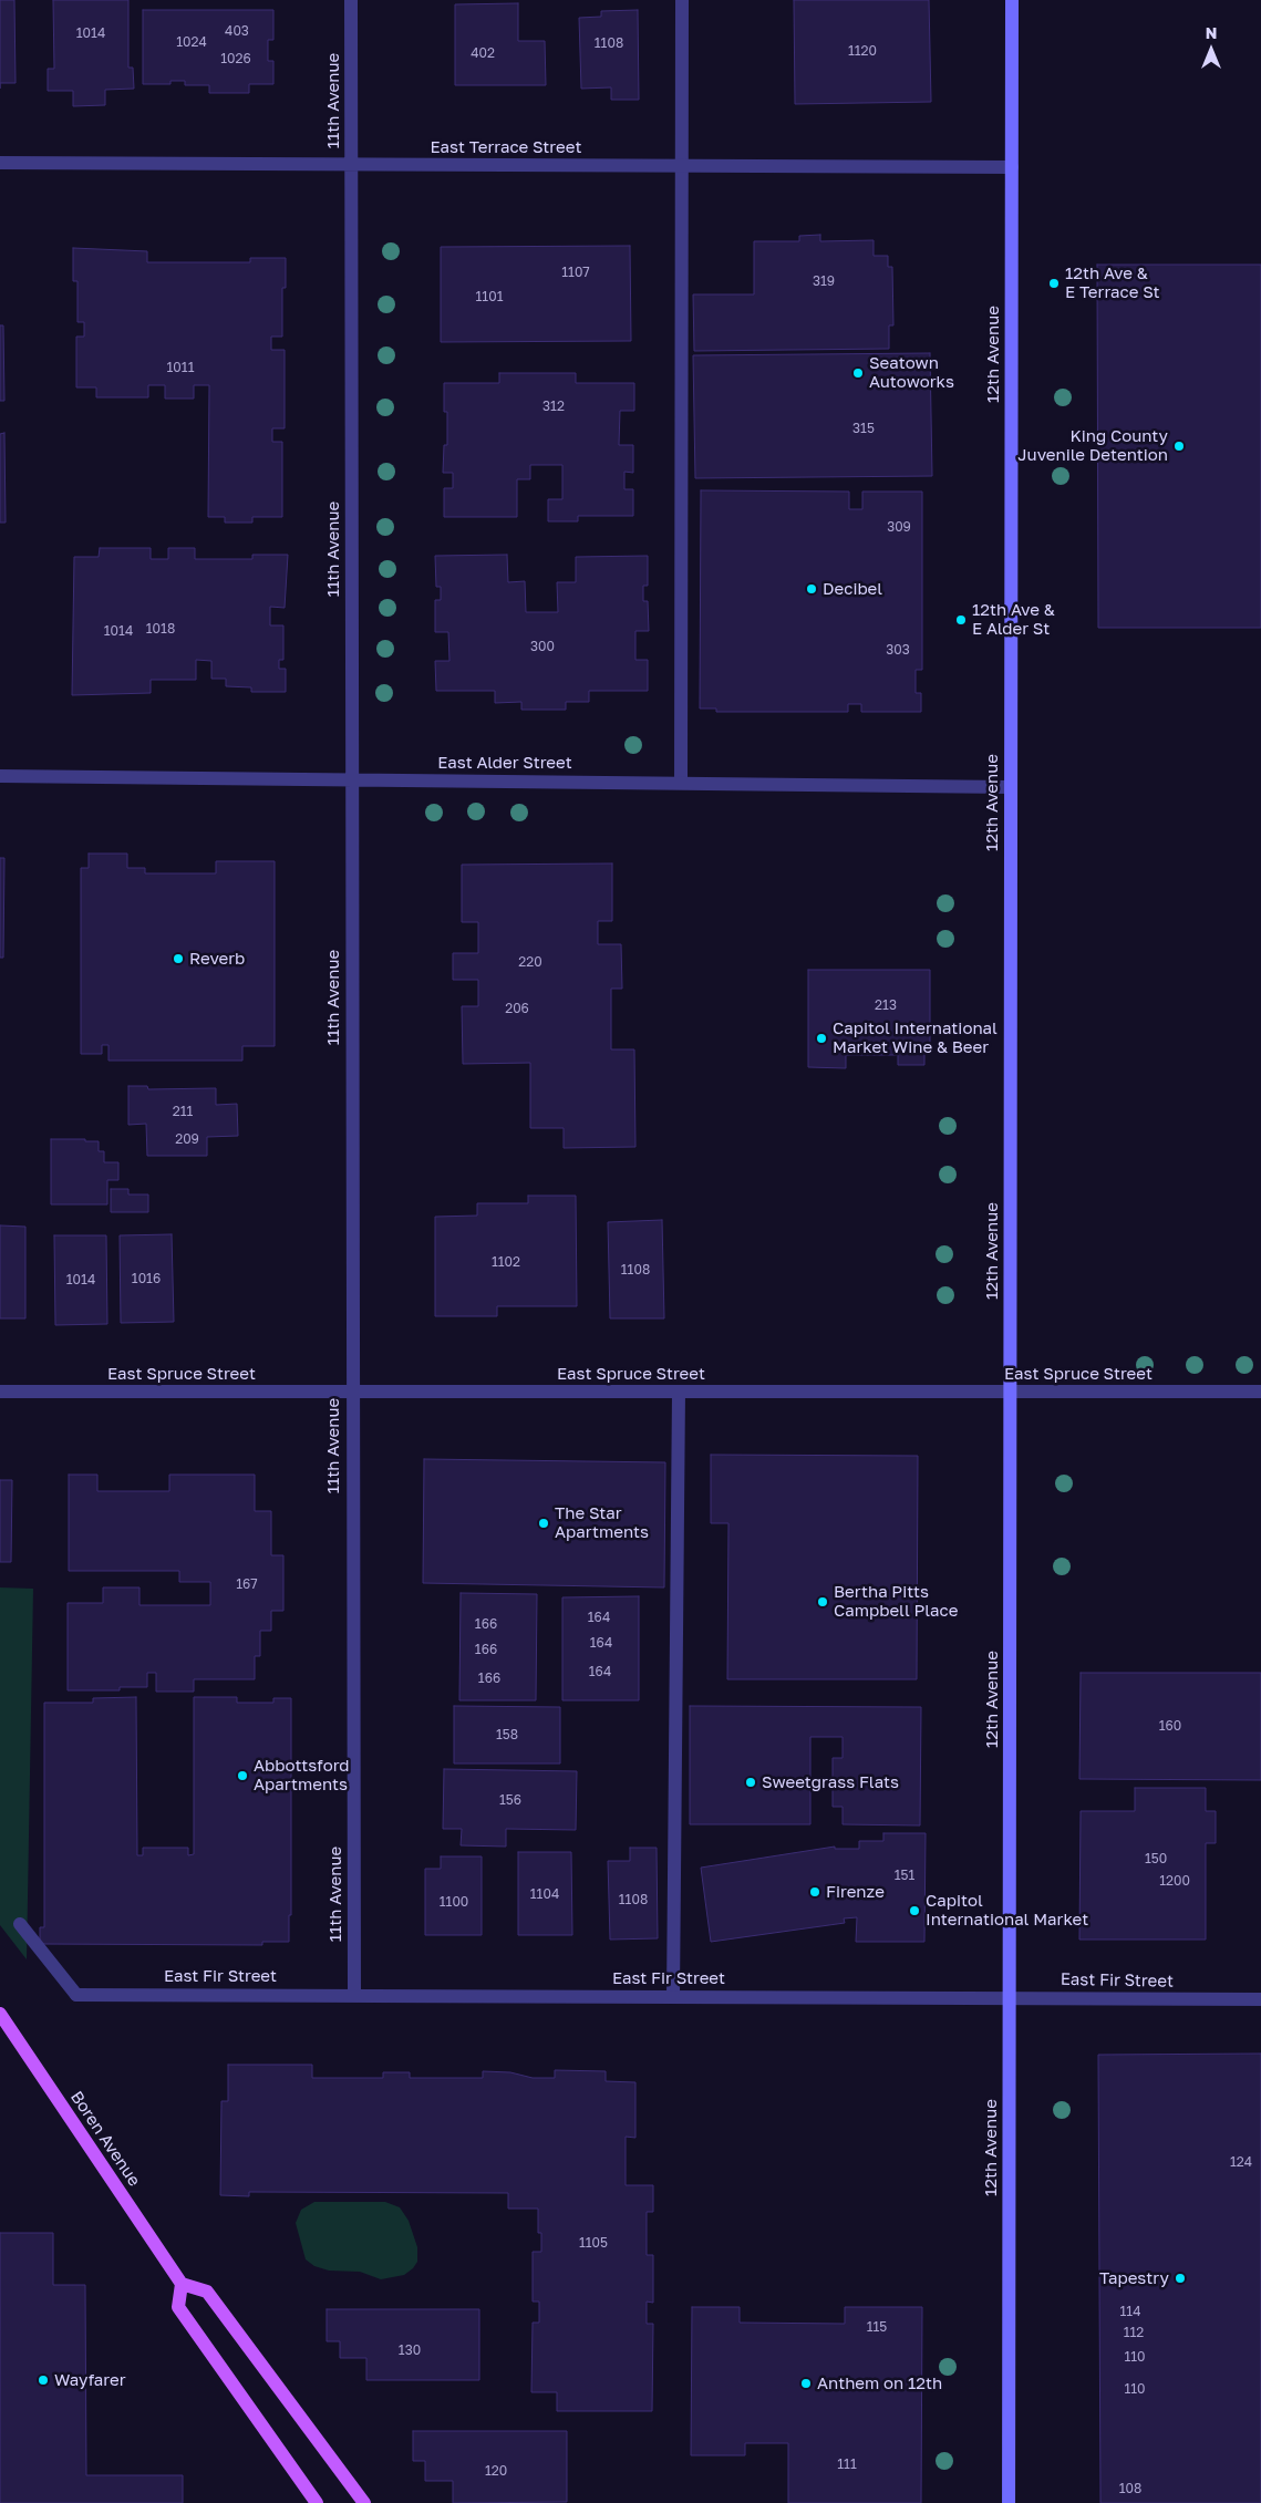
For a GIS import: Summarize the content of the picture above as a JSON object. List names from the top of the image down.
{
  "streets": {
    "main road": ["12th Avenue", "Boren Avenue"],
    "street": [
      "11th Avenue",
      "East Terrace Street",
      "East Alder Street",
      "East Spruce Street",
      "East Fir Street"
    ]
  },
  "crossings": [
    ["11th Avenue", "East Terrace Street"],
    ["11th Avenue", "East Alder Street"],
    ["11th Avenue", "East Spruce Street"],
    ["11th Avenue", "East Fir Street"],
    ["East Terrace Street", "12th Avenue"],
    ["12th Avenue", "East Alder Street"],
    ["12th Avenue", "East Spruce Street"],
    ["12th Avenue", "East Fir Street"]
  ],
  "places": [
    "12th Ave & E Terrace St",
    "Seatown Autoworks",
    "King County Juvenile Detention",
    "Decibel",
    "12th Ave & E Alder St",
    "Reverb",
    "Capitol International Market Wine & Beer",
    "The Star Apartments",
    "Bertha Pitts Campbell Place",
    "Abbottsford Apartments",
    "Sweetgrass Flats",
    "Firenze",
    "Capitol International Market",
    "Tapestry",
    "Wayfarer",
    "Anthem on 12th"
  ],
  "house_numbers": [
    "403",
    "1014",
    "1024",
    "1108",
    "1120",
    "402",
    "1026",
    "1107",
    "319",
    "1101",
    "1011",
    "312",
    "315",
    "309",
    "1018",
    "1014",
    "300",
    "303",
    "220",
    "213",
    "206",
    "211",
    "209",
    "1102",
    "1108",
    "1016",
    "1014",
    "167",
    "164",
    "166",
    "164",
    "166",
    "164",
    "166",
    "160",
    "158",
    "156",
    "150",
    "151",
    "1200",
    "1104",
    "1108",
    "1100",
    "124",
    "1105",
    "114",
    "115",
    "112",
    "130",
    "110",
    "110",
    "111",
    "120",
    "108"
  ],
  "north": "top"
}
